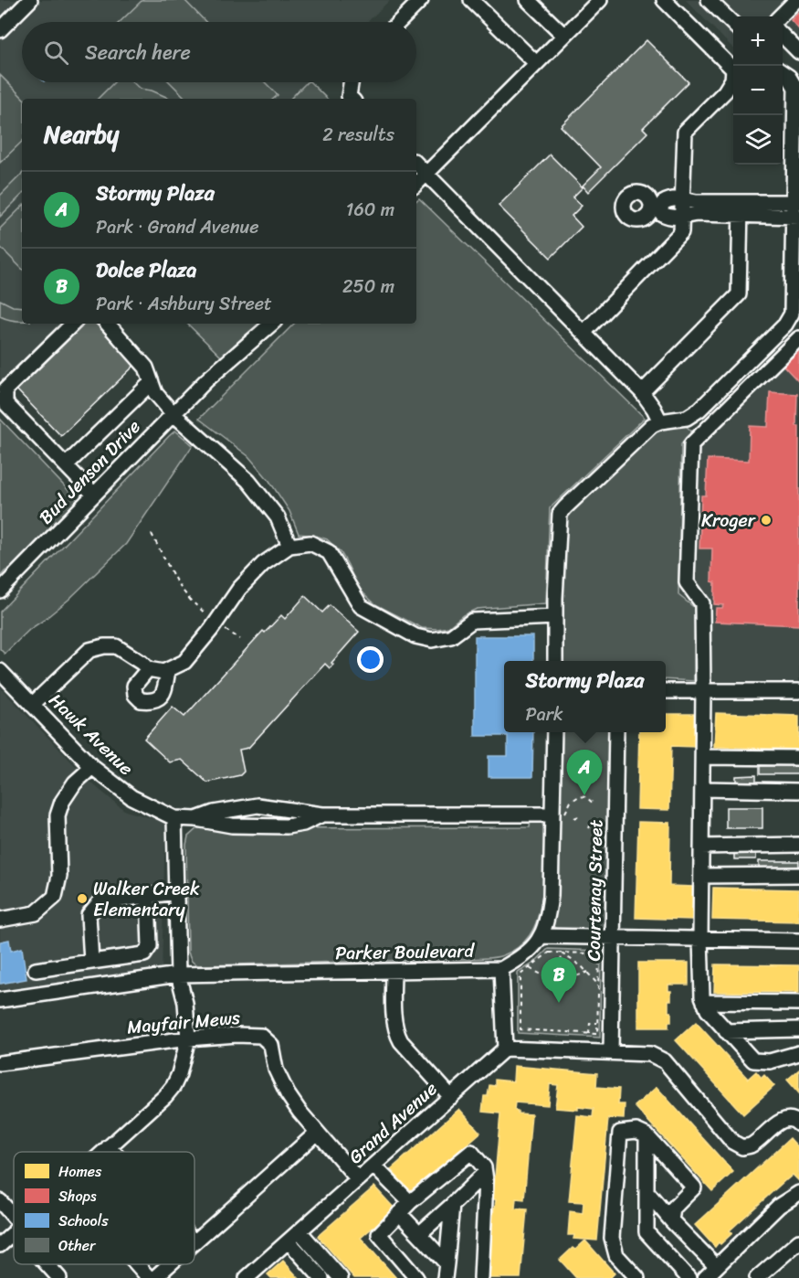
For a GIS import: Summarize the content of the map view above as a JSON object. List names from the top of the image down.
{
  "streets": {
    "street": [
      "Bud Jenson Drive",
      "Hawk Avenue",
      "Courtenay Street",
      "Parker Boulevard",
      "Mayfair Mews",
      "Grand Avenue"
    ]
  },
  "crossings": [
    ["Mayfair Mews", "Grand Avenue"]
  ],
  "places": ["Kroger", "Walker Creek Elementary"],
  "legend": [
    "Homes",
    "Shops",
    "Schools",
    "Other"
  ],
  "page": {
    "map_buttons": ["+", "−"],
    "search": "Search here",
    "heading": ["Nearby", "2 results"],
    "list": [
      {
        "mark": "A",
        "name": "Stormy Plaza",
        "note": "Park · Grand Avenue",
        "value": "160 m"
      },
      {
        "mark": "B",
        "name": "Dolce Plaza",
        "note": "Park · Ashbury Street",
        "value": "250 m"
      }
    ],
    "popup": ["Stormy Plaza", "Park"],
    "pins": ["A", "B"]
  }
}
